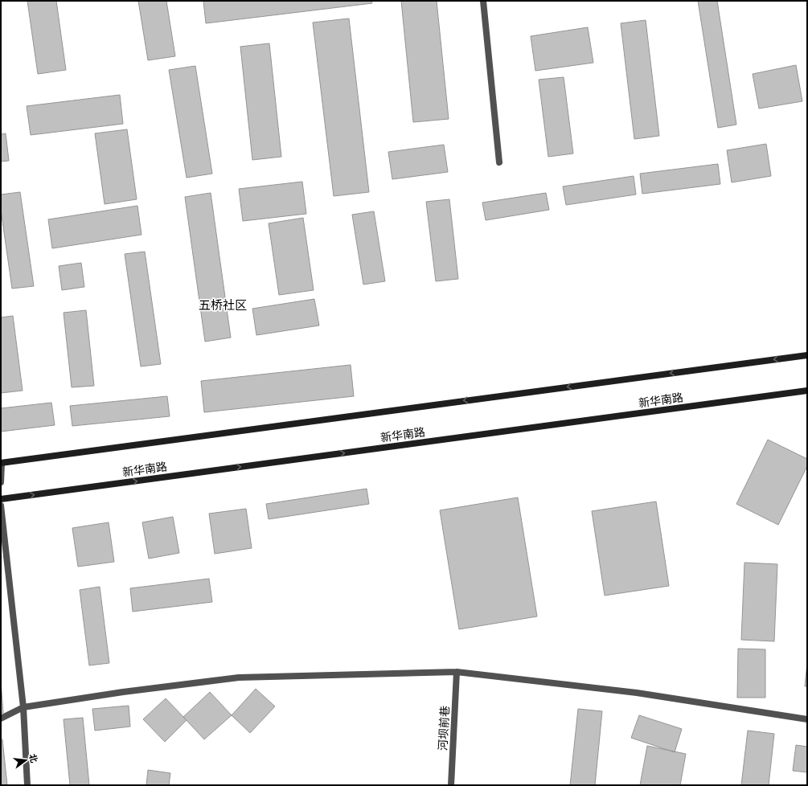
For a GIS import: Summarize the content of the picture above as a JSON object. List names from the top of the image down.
{
  "streets": {
    "main road": ["新华南路"],
    "street": ["河坝前巷"]
  },
  "districts": ["五桥社区"],
  "north": "right"
}
